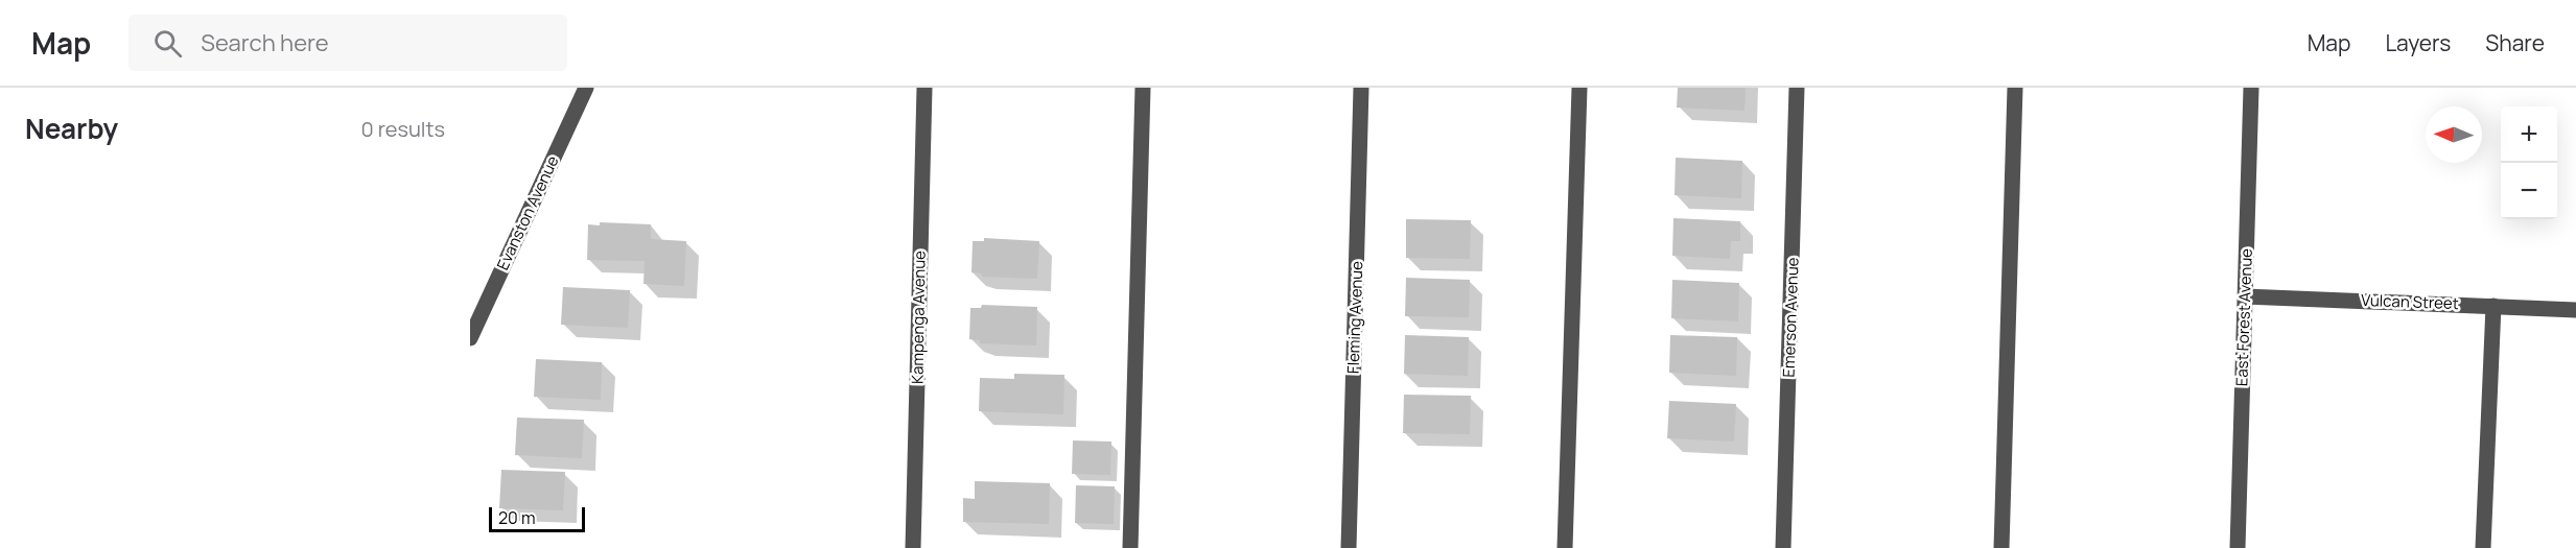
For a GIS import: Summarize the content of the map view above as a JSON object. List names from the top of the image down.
{
  "streets": {
    "street": [
      "Evanston Avenue",
      "Vulcan Street",
      "Kampenga Avenue",
      "Fleming Avenue",
      "Emerson Avenue",
      "East Forest Avenue"
    ]
  },
  "crossings": [
    ["Vulcan Street", "East Forest Avenue"]
  ],
  "scale_bar": "20 m",
  "north": "left",
  "page": {
    "header": "Map",
    "search": "Search here",
    "nav": ["Map", "Layers", "Share"],
    "heading": ["Nearby", "0 results"],
    "map_buttons": ["+", "−"],
    "scale": "20 m"
  }
}
